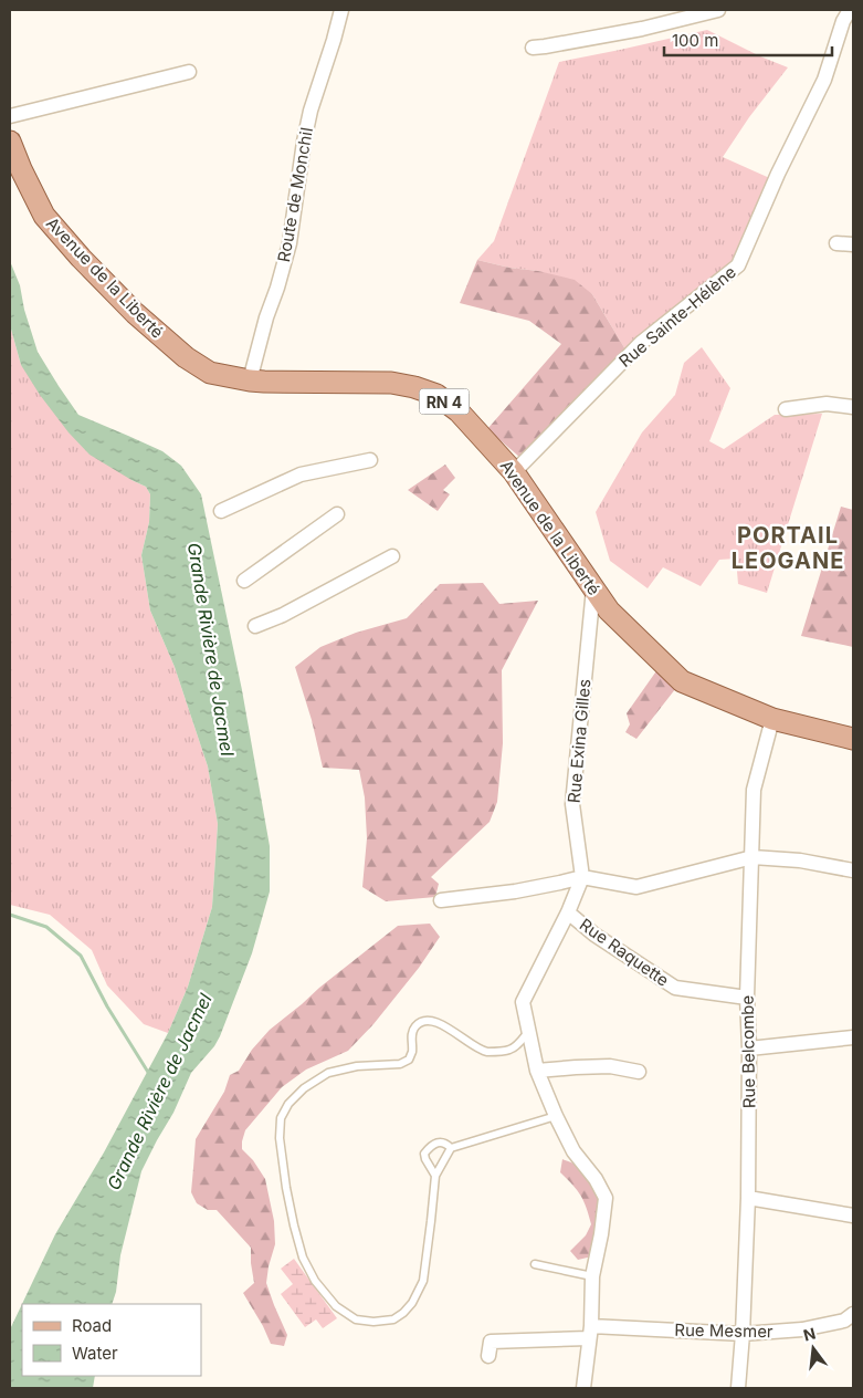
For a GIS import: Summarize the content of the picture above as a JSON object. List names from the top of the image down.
{
  "streets": {
    "main road": ["Avenue de la Liberté", "RN 4"],
    "street": [
      "Route de Monchil",
      "Rue Sainte-Hélène",
      "Rue Exina Gilles",
      "Rue Raquette",
      "Rue Belcombe",
      "Rue Mesmer"
    ]
  },
  "crossings": [
    ["Route de Monchil", "Avenue de la Liberté"],
    ["Avenue de la Liberté", "Rue Sainte-Hélène"],
    ["Avenue de la Liberté", "Rue Exina Gilles"],
    ["Avenue de la Liberté", "Rue Belcombe"],
    ["Rue Exina Gilles", "Rue Raquette"],
    ["Rue Exina Gilles", "Rue Mesmer"],
    ["Rue Raquette", "Rue Belcombe"],
    ["Rue Belcombe", "Rue Mesmer"]
  ],
  "districts": ["PORTAIL LEOGANE"],
  "water": ["Grande Rivière de Jacmel"],
  "legend": ["Road", "Water"],
  "scale_bar": "100 m",
  "north": "top"
}
